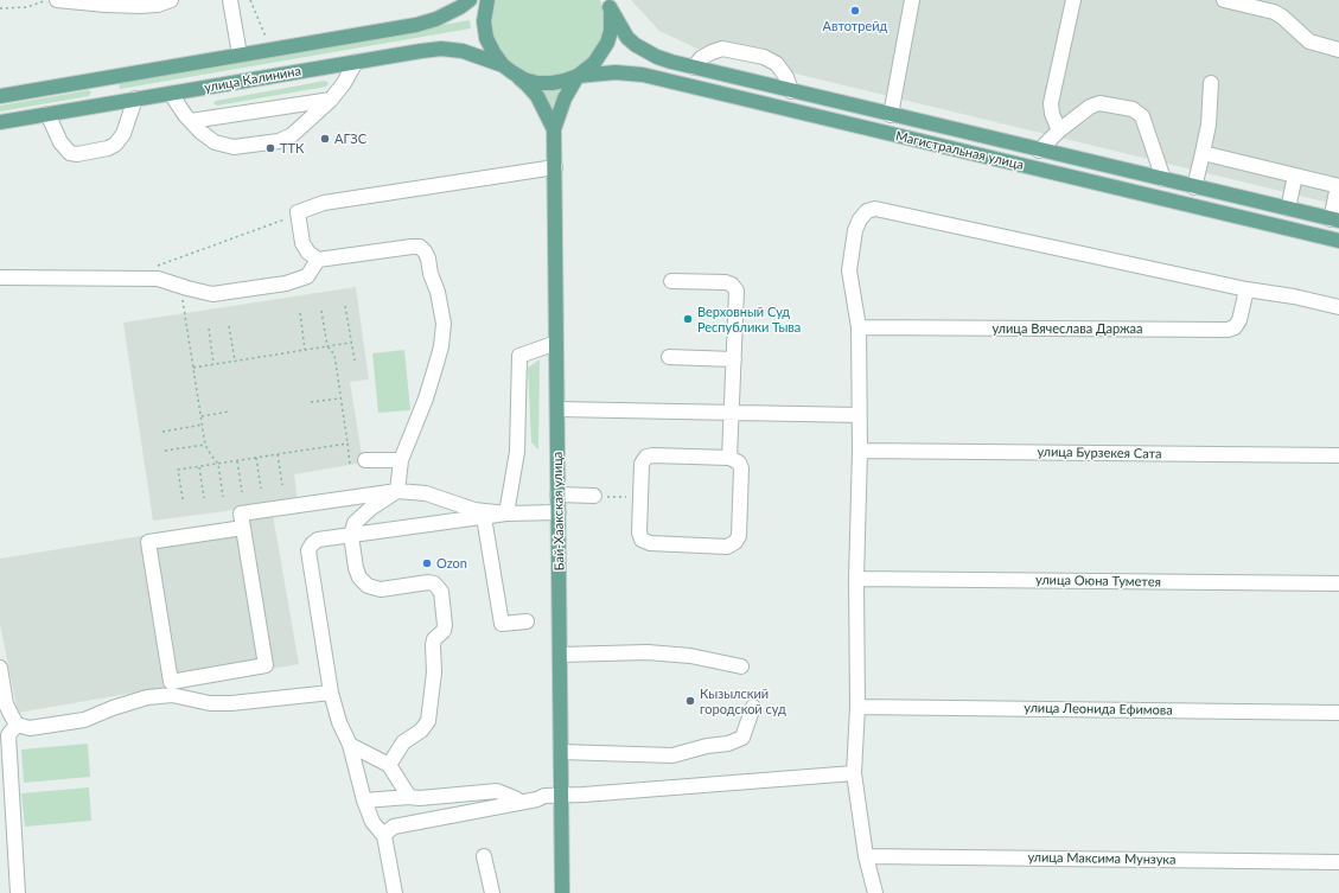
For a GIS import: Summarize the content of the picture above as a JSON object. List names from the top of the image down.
{
  "streets": {
    "main road": ["улица Калинина", "Магистральная улица", "Бай-Хаакская улица"],
    "street": [
      "улица Вячеслава Даржаа",
      "улица Бурзекея Сата",
      "улица Оюна Туметея",
      "улица Леонида Ефимова",
      "улица Максима Мунзука"
    ]
  },
  "crossings": [
    ["улица Калинина", "Магистральная улица"],
    ["улица Калинина", "Бай-Хаакская улица"],
    ["Магистральная улица", "Бай-Хаакская улица"]
  ],
  "places": [
    "Автотрейд",
    "АГЗС",
    "ТТК",
    "Верховный Суд Республики Тыва",
    "Ozon",
    "Кызылский городской суд"
  ]
}
